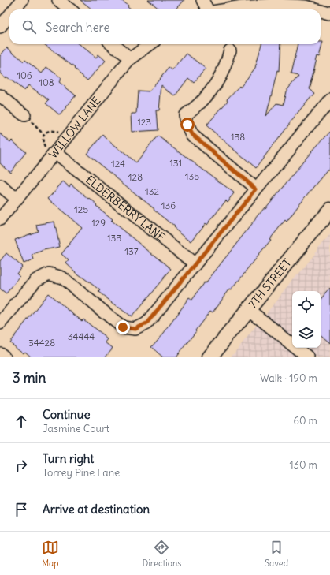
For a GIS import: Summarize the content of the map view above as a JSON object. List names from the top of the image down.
{
  "streets": {
    "street": ["WILLOW LANE", "ELDERBERRY LANE", "7TH STREET"]
  },
  "crossings": [
    ["WILLOW LANE", "ELDERBERRY LANE"]
  ],
  "house_numbers": [
    "106",
    "108",
    "123",
    "138",
    "131",
    "124",
    "135",
    "128",
    "132",
    "136",
    "125",
    "129",
    "133",
    "137",
    "34444",
    "34428"
  ],
  "page": {
    "search": "Search here",
    "heading": ["3 min", "Walk · 190 m"],
    "list": [
      ["Continue", "Jasmine Court", "60 m"],
      ["Turn right", "Torrey Pine Lane", "130 m"],
      "Arrive at destination"
    ],
    "nav": ["Map", "Directions", "Saved"]
  }
}
